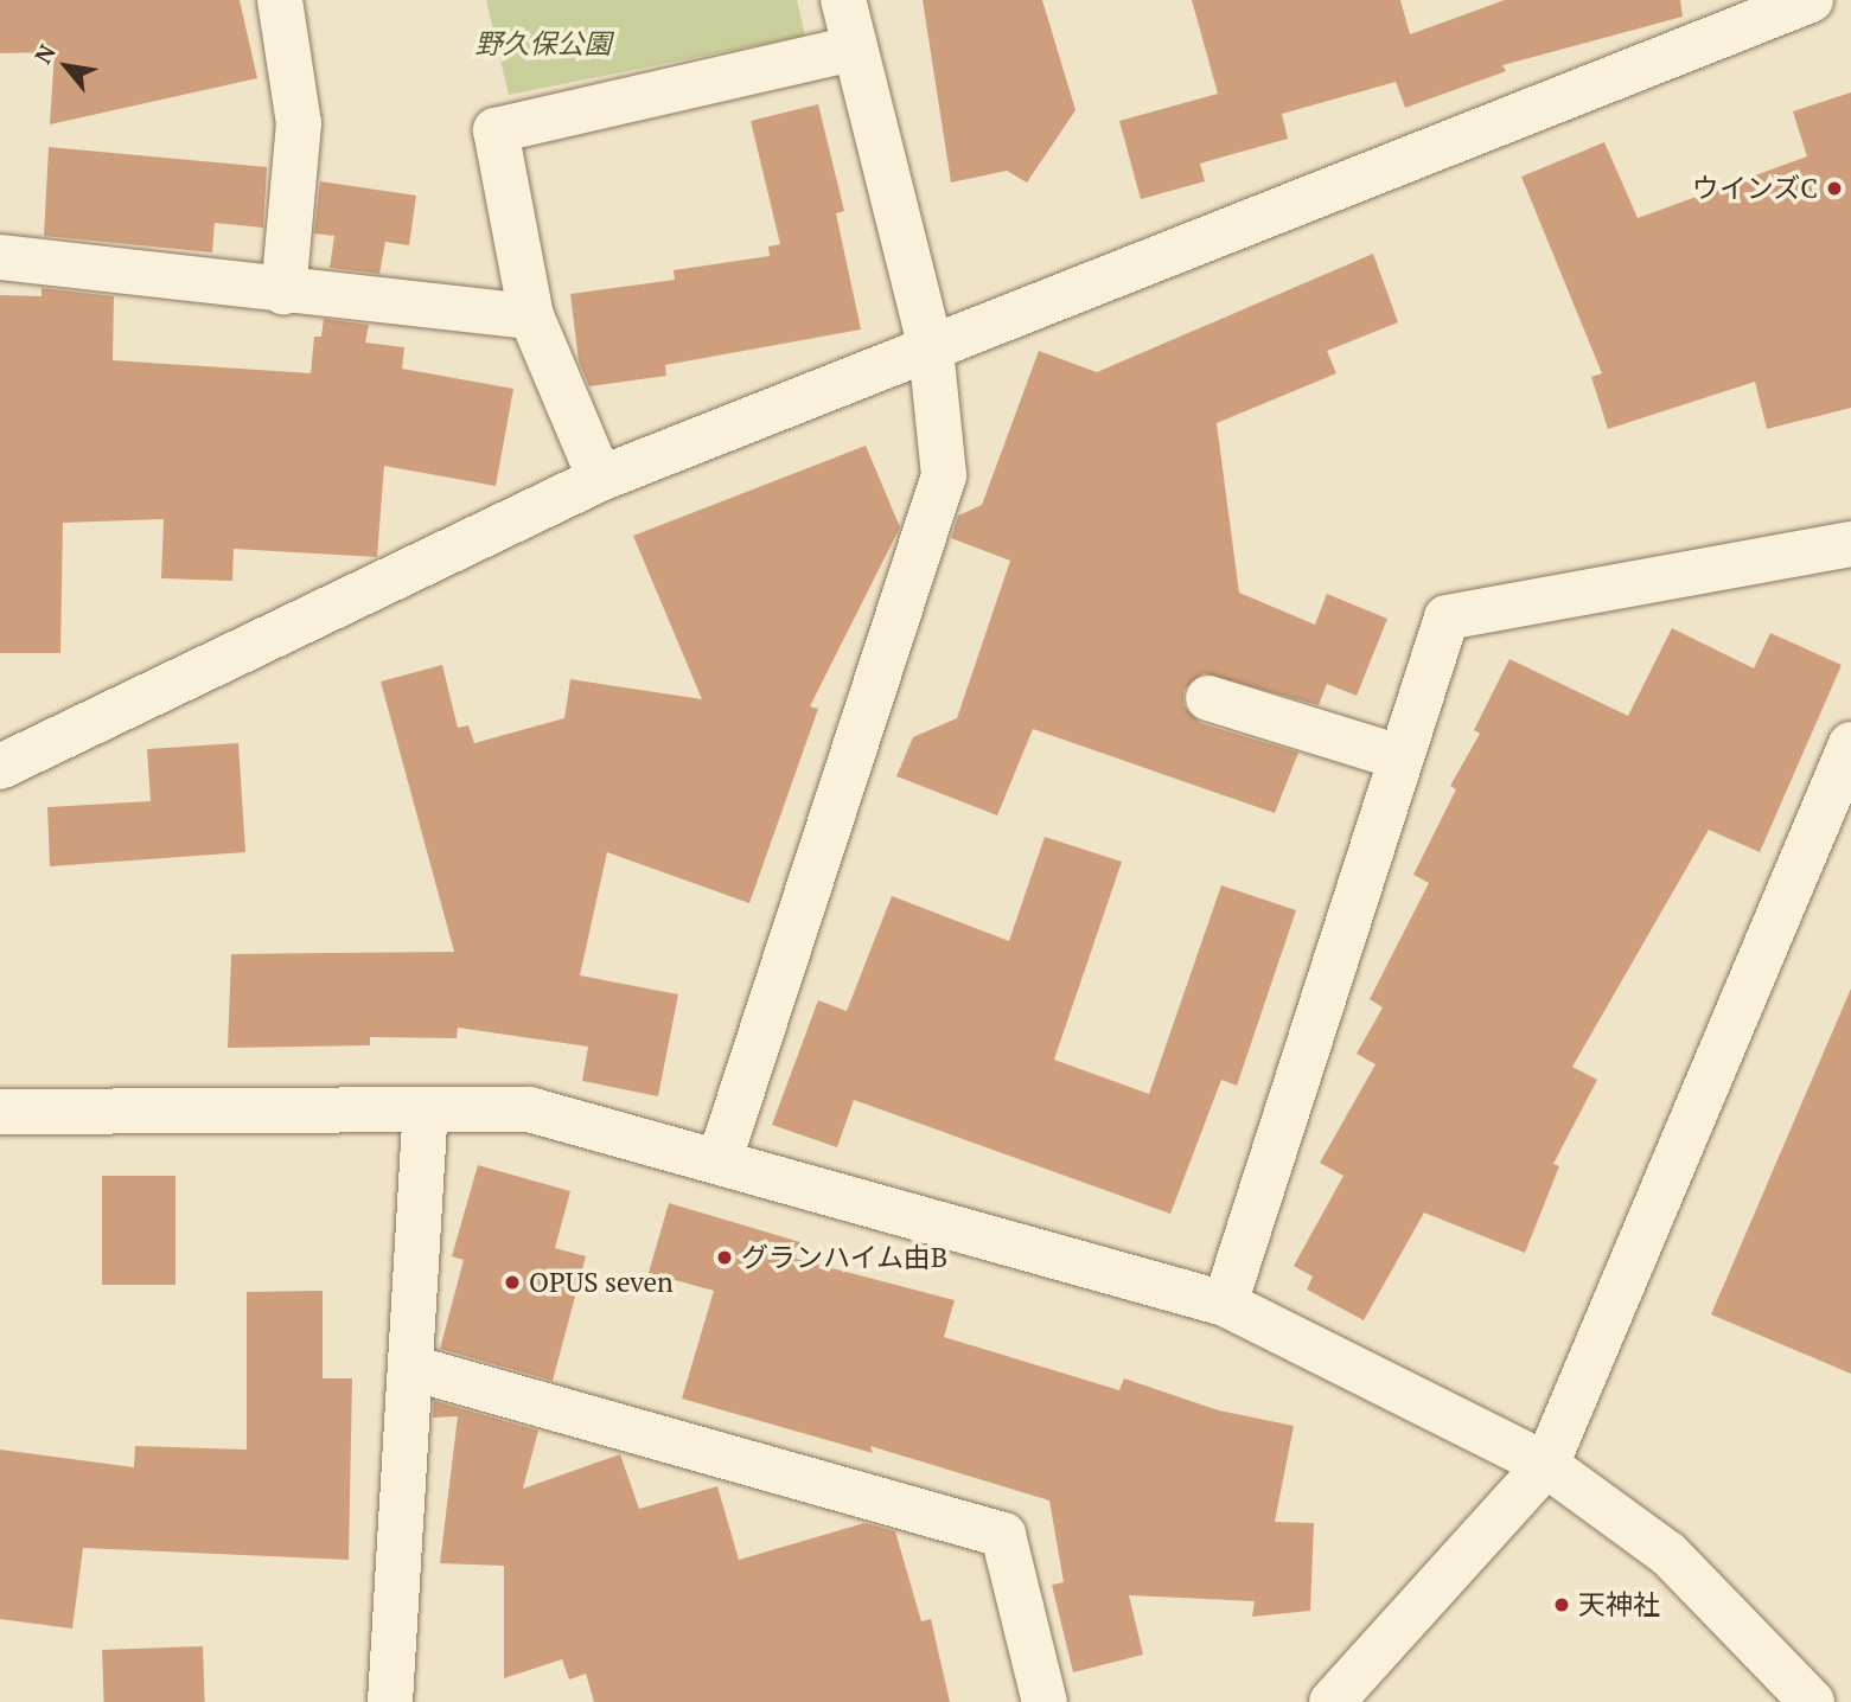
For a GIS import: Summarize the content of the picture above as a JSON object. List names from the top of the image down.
{
  "parks": ["野久保公園"],
  "places": [
    "ウインズC",
    "グランハイム由B",
    "OPUS seven",
    "天神社"
  ],
  "north": "top left"
}
